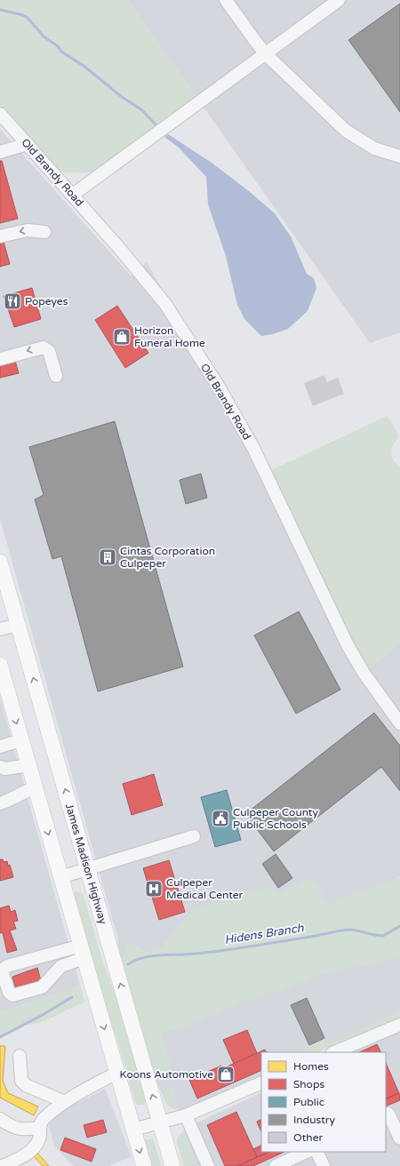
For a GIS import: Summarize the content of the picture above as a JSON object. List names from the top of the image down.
{
  "streets": {
    "main road": ["James Madison Highway"],
    "street": ["Old Brandy Road"]
  },
  "water": ["Hidens Branch"],
  "places": {
    "restaurant": ["Popeyes"],
    "shop": ["Horizon Funeral Home", "Koons Automotive"],
    "building": ["Cintas Corporation Culpeper"],
    "public building": ["Culpeper County Public Schools"],
    "hospital": ["Culpeper Medical Center"]
  },
  "legend": [
    "Homes",
    "Shops",
    "Public",
    "Industry",
    "Other"
  ]
}
